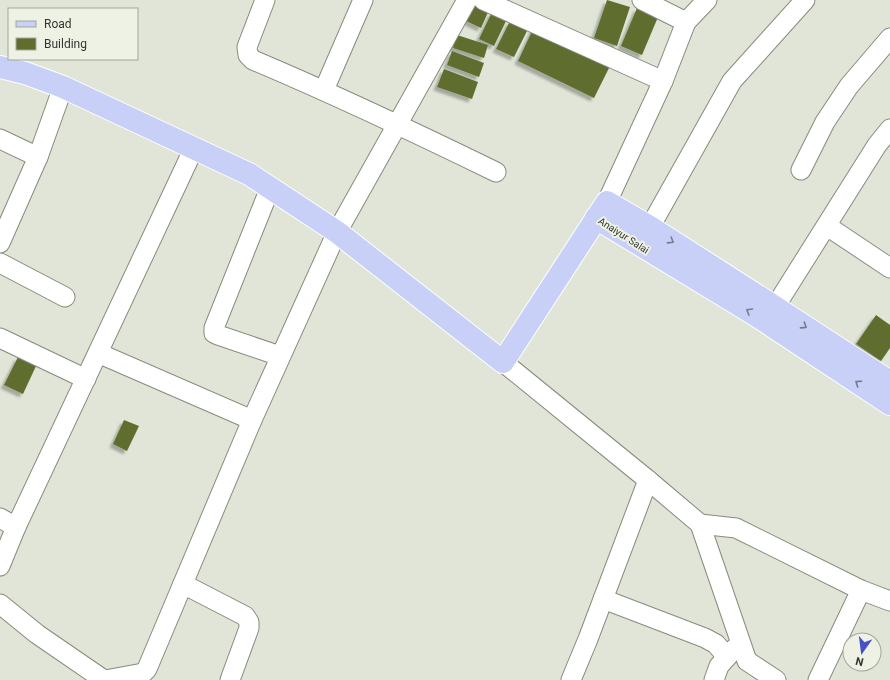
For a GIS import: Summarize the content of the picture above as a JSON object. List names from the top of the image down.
{
  "streets": {
    "main road": ["Anaiyur Salai"]
  },
  "legend": ["Road", "Building"],
  "north": "bottom"
}
